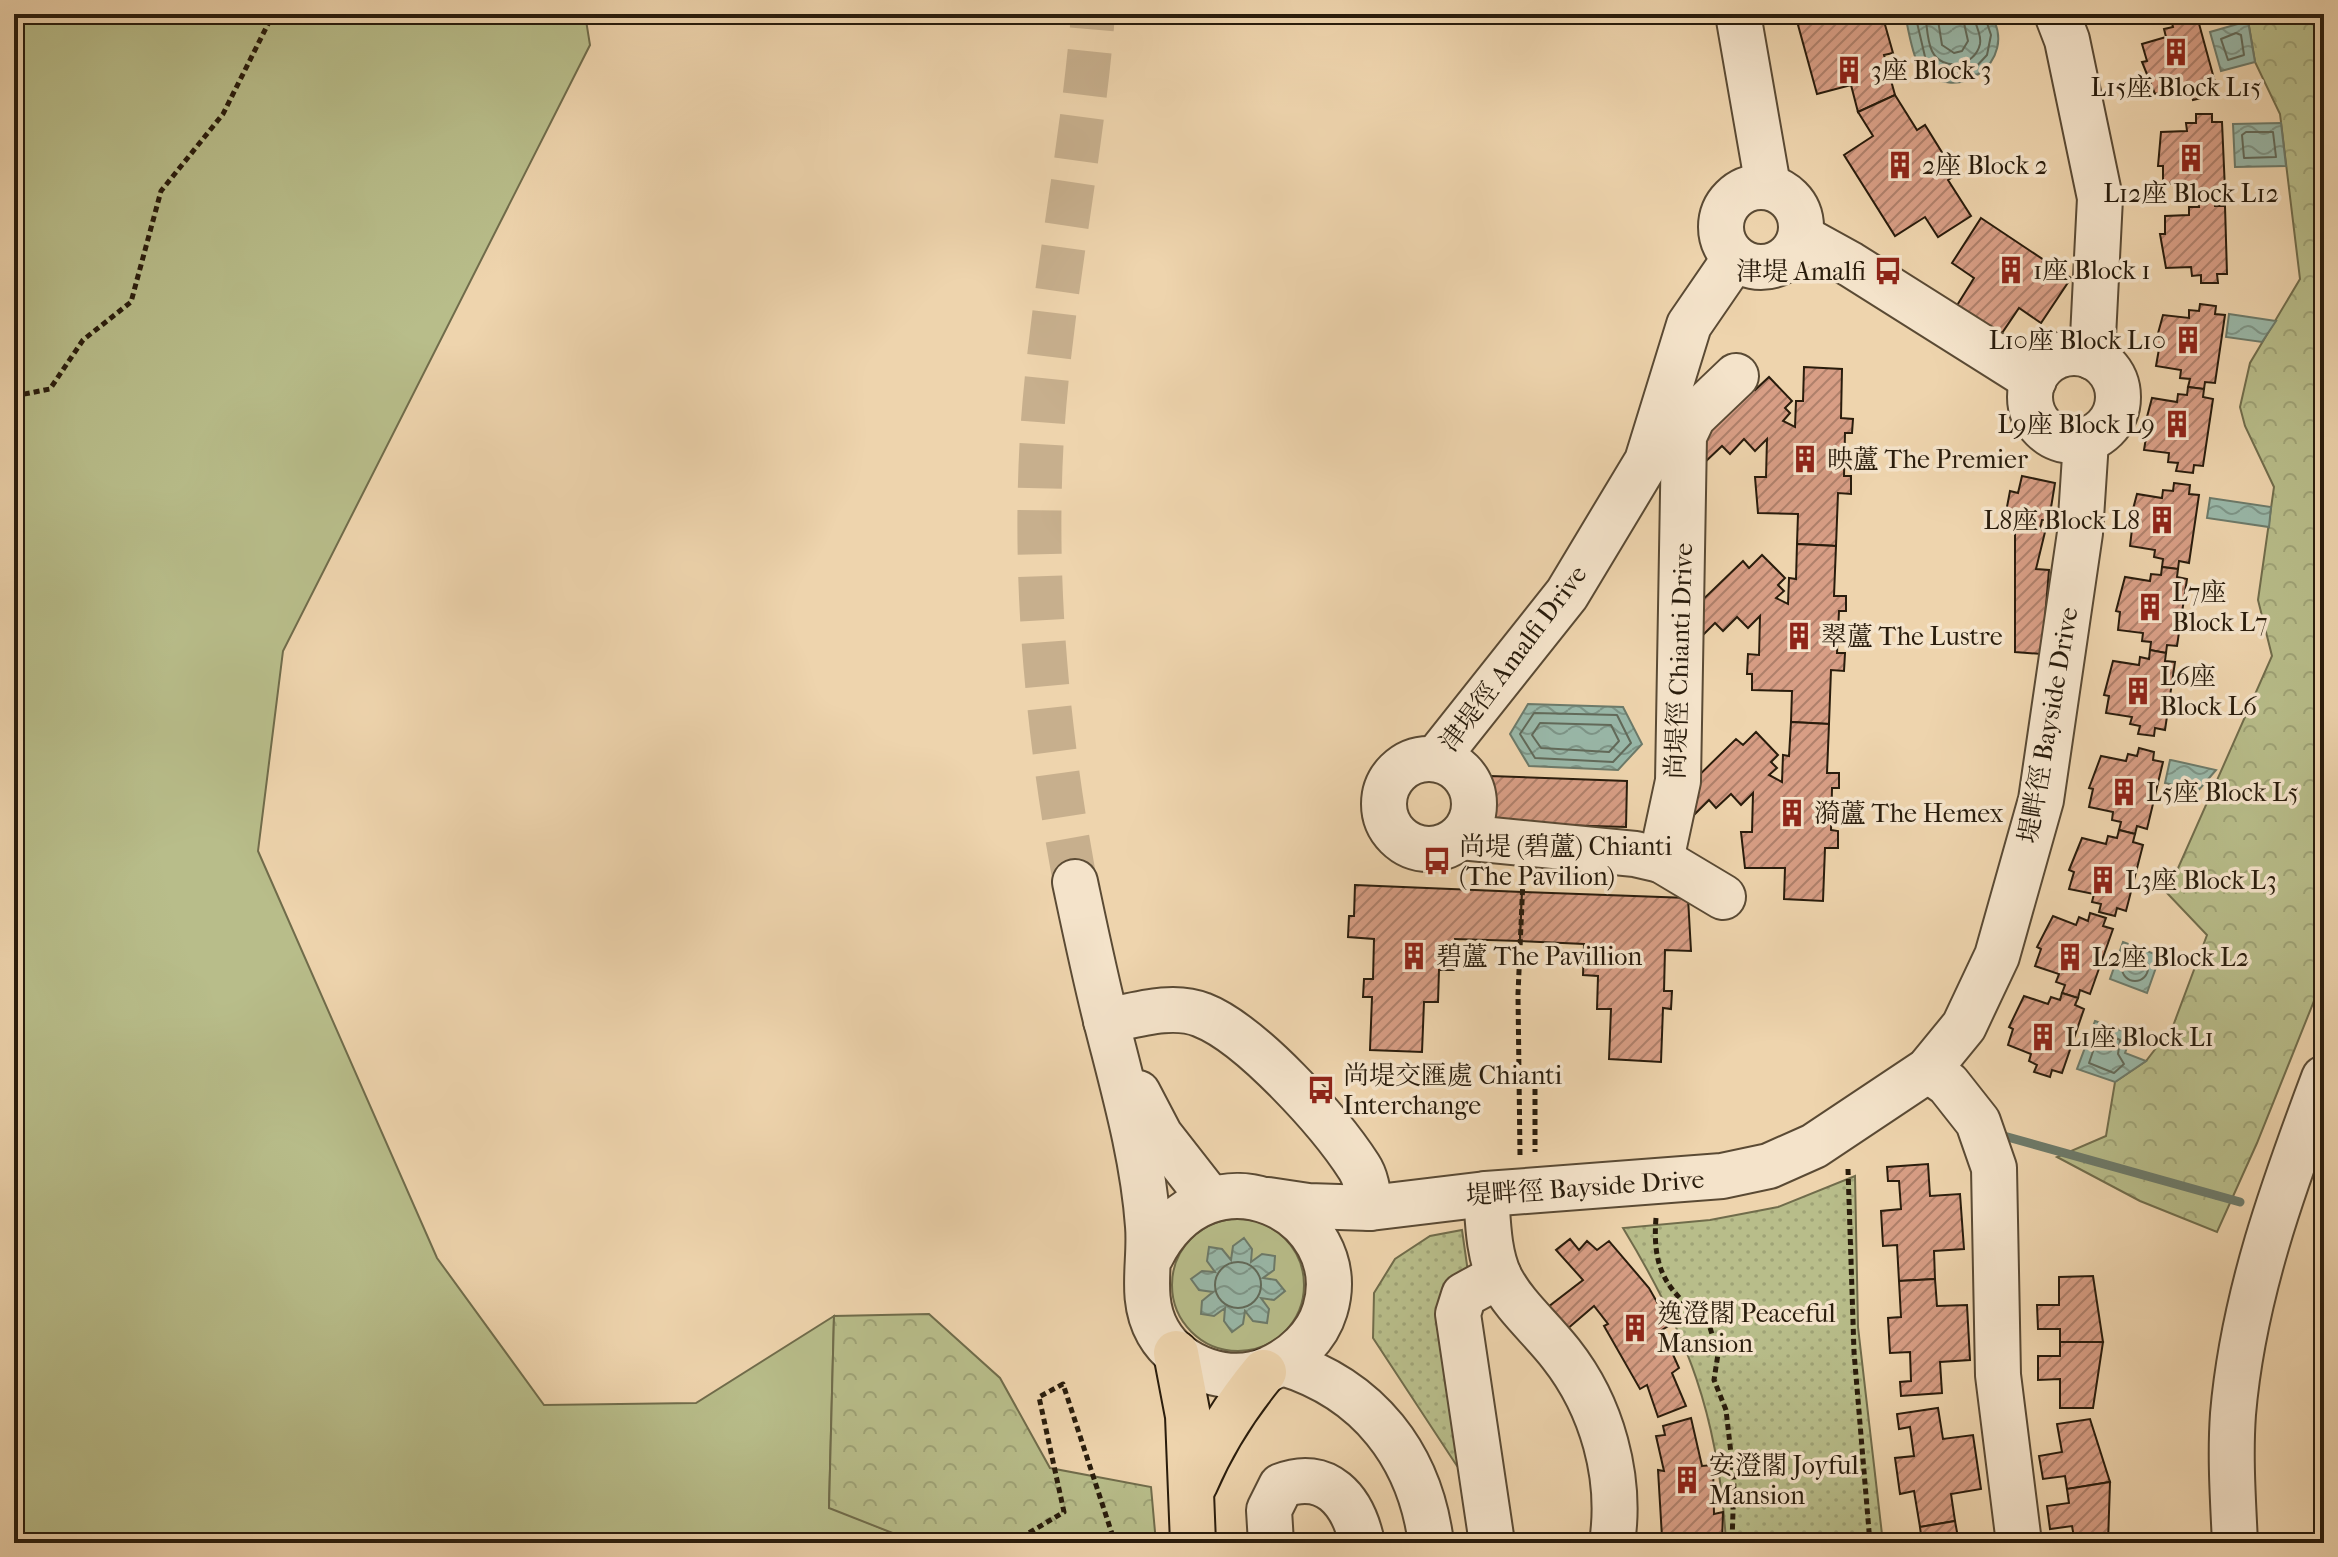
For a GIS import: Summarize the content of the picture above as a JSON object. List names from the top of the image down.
{
  "streets": {
    "street": ["津堤徑 Amalfi Drive", "尚堤徑 Chianti Drive", "堤畔徑 Bayside Drive"]
  },
  "places": {
    "building": [
      "L15座 Block L15",
      "3座 Block 3",
      "L12座 Block L12",
      "2座 Block 2",
      "1座 Block 1",
      "L10座 Block L10",
      "L9座 Block L9",
      "映蘆 The Premier",
      "L8座 Block L8",
      "L7座 Block L7",
      "翠蘆 The Lustre",
      "L6座 Block L6",
      "L5座 Block L5",
      "漪蘆 The Hemex",
      "L3座 Block L3",
      "碧蘆 The Pavillion",
      "L2座 Block L2",
      "L1座 Block L1",
      "逸澄閣 Peaceful Mansion",
      "安澄閣 Joyful Mansion"
    ],
    "bus stop": ["津堤 Amalfi", "尚堤 (碧蘆) Chianti (The Pavilion)", "尚堤交匯處 Chianti Interchange"]
  }
}
